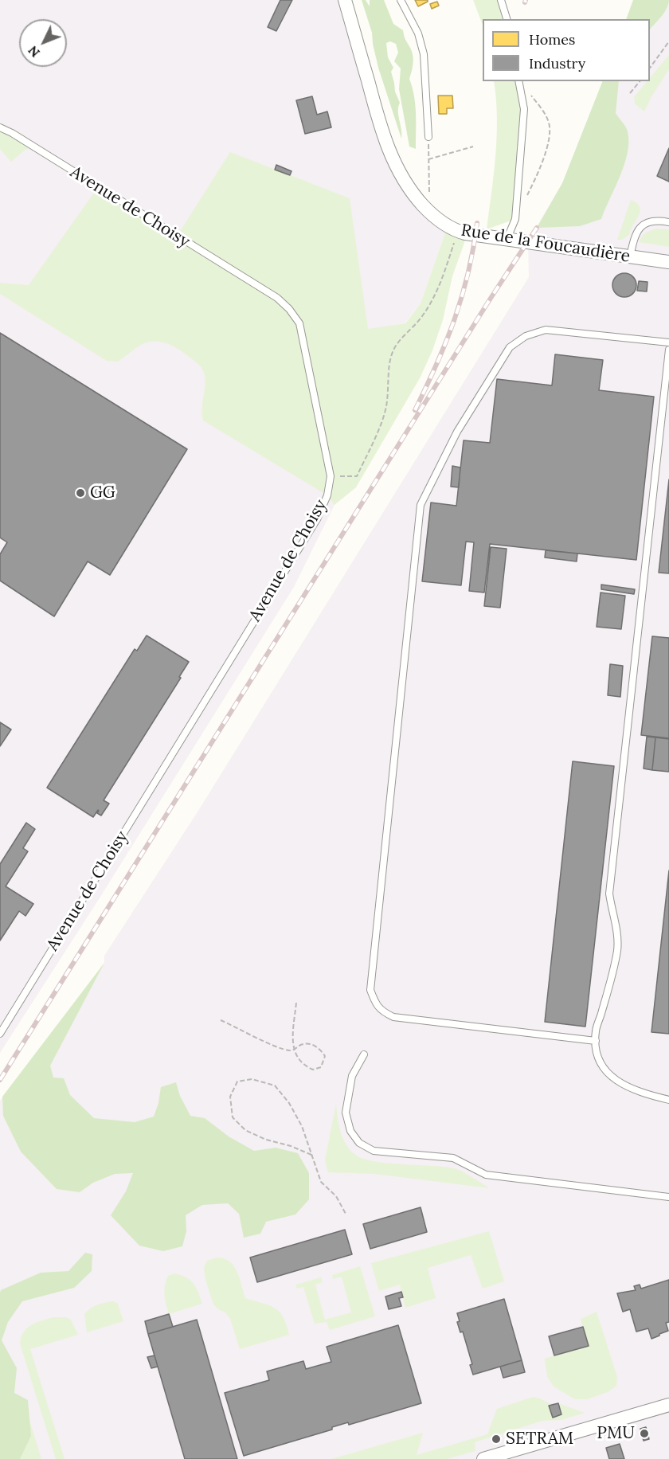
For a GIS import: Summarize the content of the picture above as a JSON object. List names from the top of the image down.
{
  "streets": {
    "street": ["Rue de la Foucaudière"],
    "lane": ["Avenue de Choisy"]
  },
  "places": ["GG", "PMU", "SETRAM"],
  "legend": ["Homes", "Industry"],
  "north": "bottom left"
}
